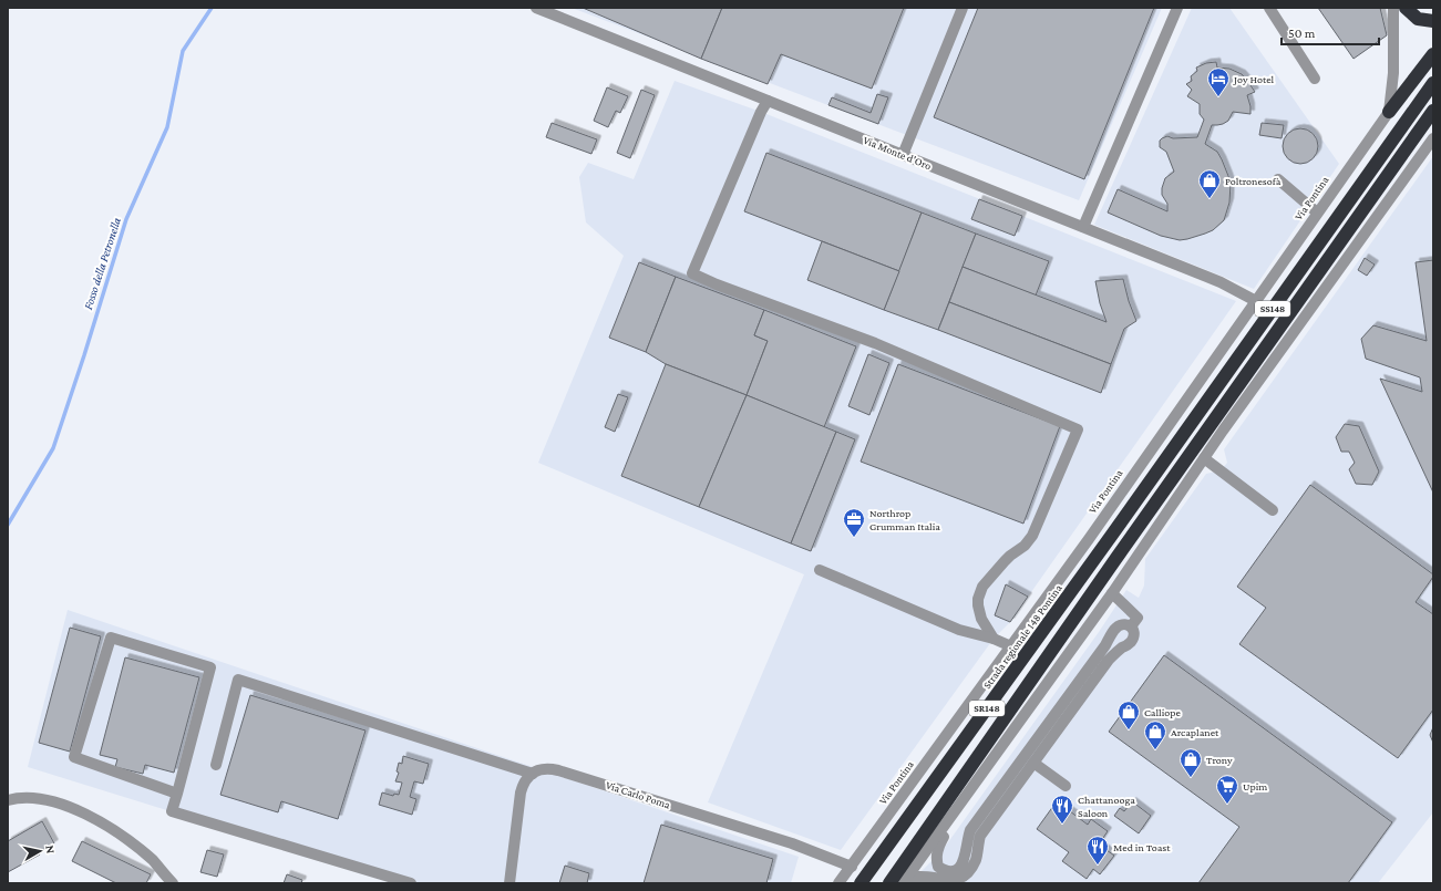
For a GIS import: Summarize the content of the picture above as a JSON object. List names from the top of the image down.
{
  "streets": {
    "highway": ["SS148", "Strada regionale 148 Pontina", "SR148"],
    "street": ["Via Monte d'Oro", "Via Pontina", "Via Carlo Poma"]
  },
  "crossings": [
    ["Via Monte d'Oro", "Via Pontina"],
    ["Via Pontina", "Via Carlo Poma"],
    ["SS148", "Strada regionale 148 Pontina"],
    ["SS148", "SR148"]
  ],
  "water": ["Fosso della Petronella"],
  "places": {
    "hotel": ["Joy Hotel"],
    "shop": [
      "Poltronesofà",
      "Calliope",
      "Arcaplanet",
      "Trony"
    ],
    "office": ["Northrop Grumman Italia"],
    "supermarket": ["Upim"],
    "restaurant": ["Chattanooga Saloon", "Med in Toast"]
  },
  "scale_bar": "50 m",
  "north": "right"
}
